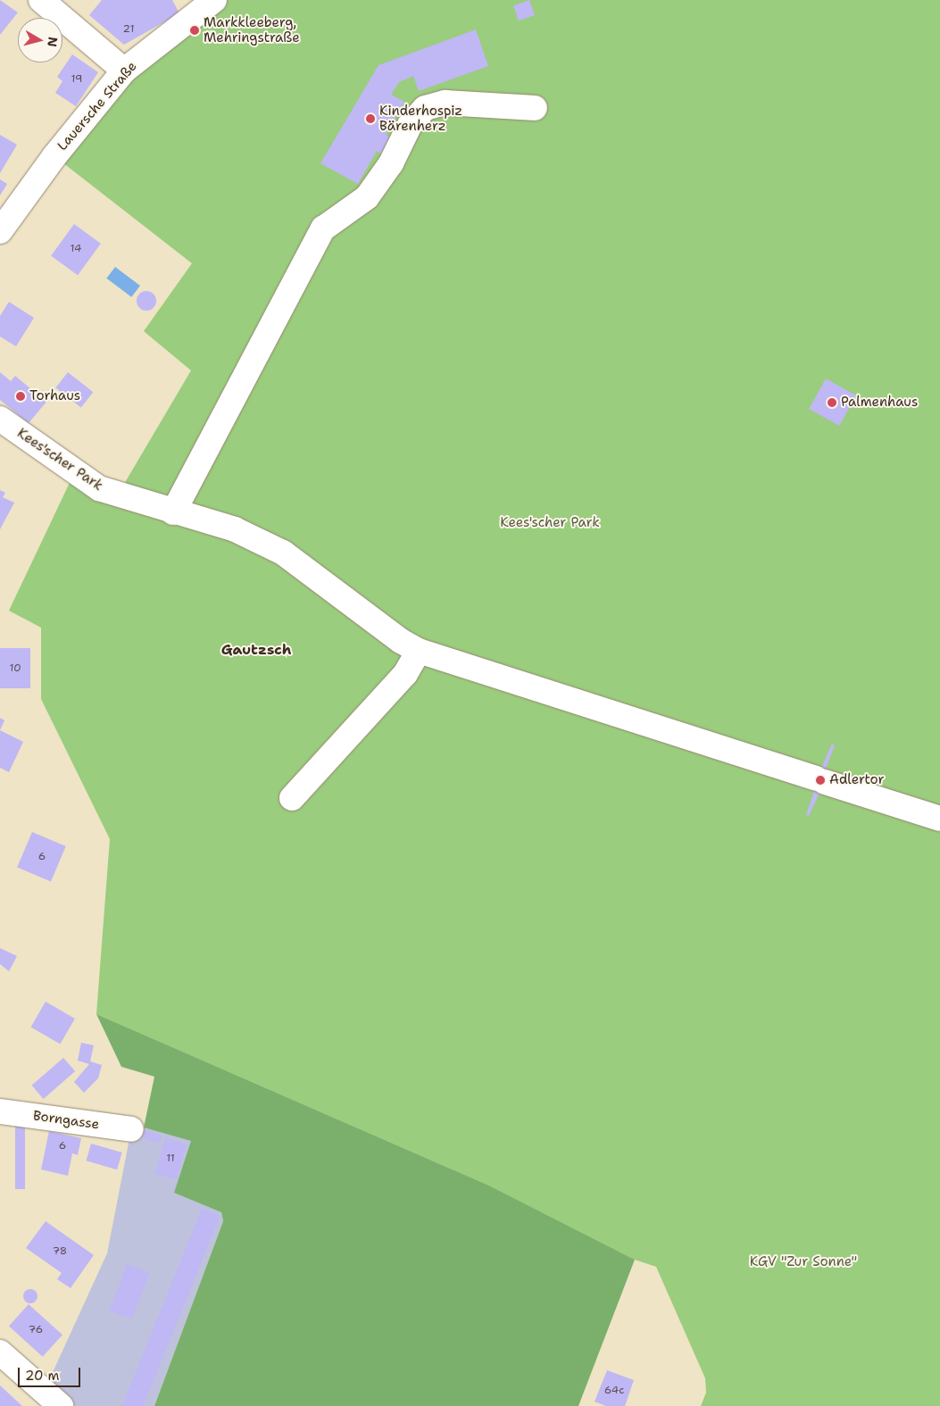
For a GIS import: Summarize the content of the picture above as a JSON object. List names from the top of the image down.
{
  "streets": {
    "street": ["Lauersche Straße", "Kees'scher Park", "Borngasse"]
  },
  "districts": ["Gautzsch"],
  "parks": ["Kees'scher Park", "KGV \"Zur Sonne\""],
  "places": [
    "Markkleeberg, Mehringstraße",
    "Kinderhospiz Bärenherz",
    "Torhaus",
    "Palmenhaus",
    "Adlertor"
  ],
  "house_numbers": [
    "21",
    "19",
    "14",
    "10",
    "6",
    "6",
    "11",
    "78",
    "76",
    "64c"
  ],
  "scale_bar": "20 m",
  "north": "right"
}
